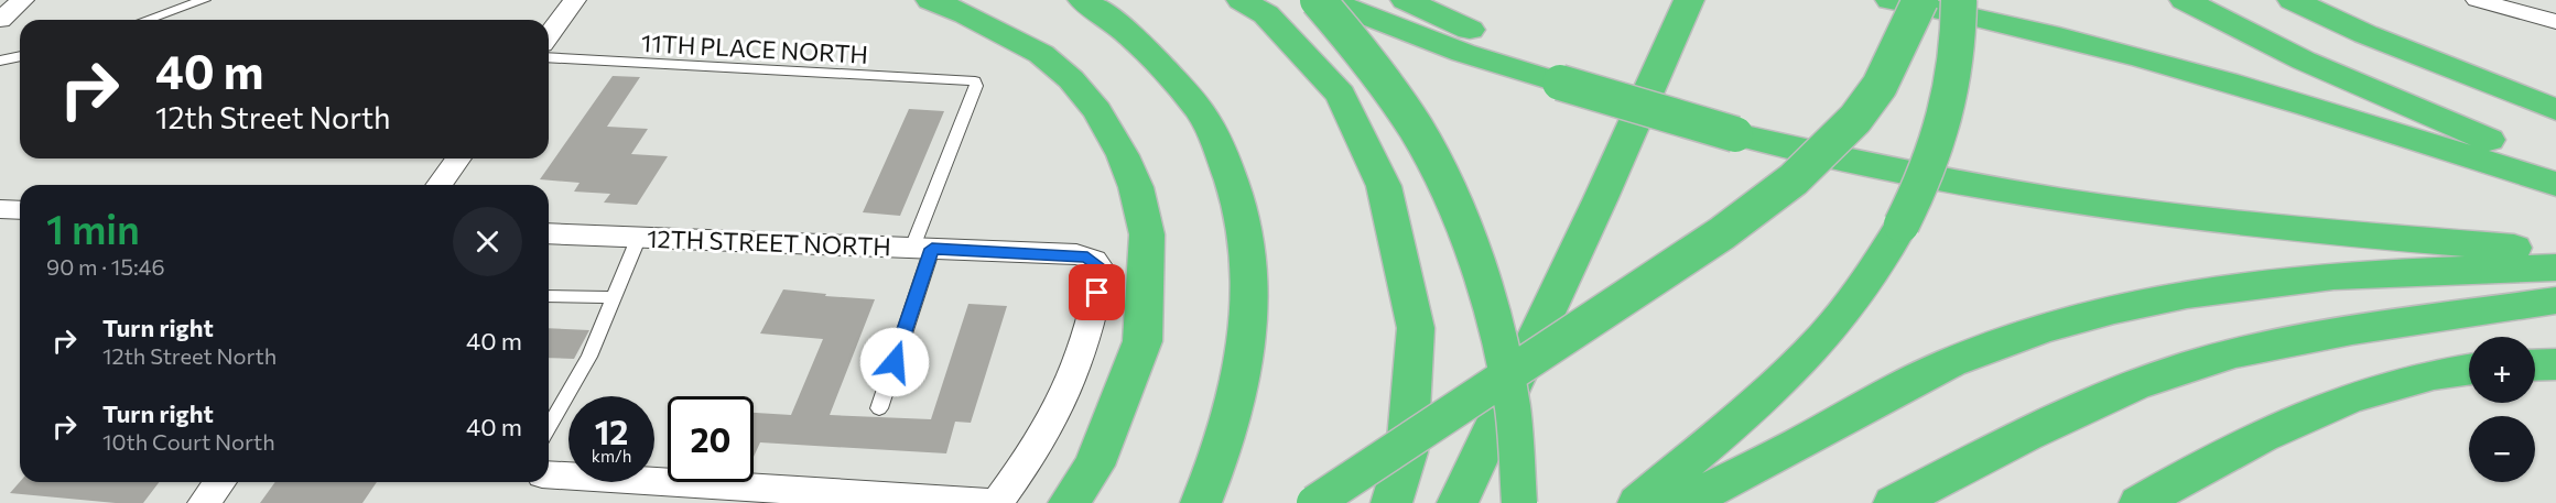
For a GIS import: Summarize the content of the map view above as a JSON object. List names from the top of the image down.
{
  "streets": {
    "street": ["12TH STREET NORTH"],
    "lane": ["11TH PLACE NORTH"]
  },
  "crossings": [
    ["11TH PLACE NORTH", "12TH STREET NORTH"]
  ],
  "page": {
    "turn": ["40 m", "12th Street North"],
    "heading": ["1 min", "90 m · 15:46"],
    "list": [
      {
        "name": "Turn right",
        "note": "12th Street North",
        "value": "40 m"
      },
      {
        "name": "Turn right",
        "note": "10th Court North",
        "value": "40 m"
      }
    ],
    "map_buttons": ["+", "−"],
    "speed": "12 km/h",
    "limit": "20"
  }
}
